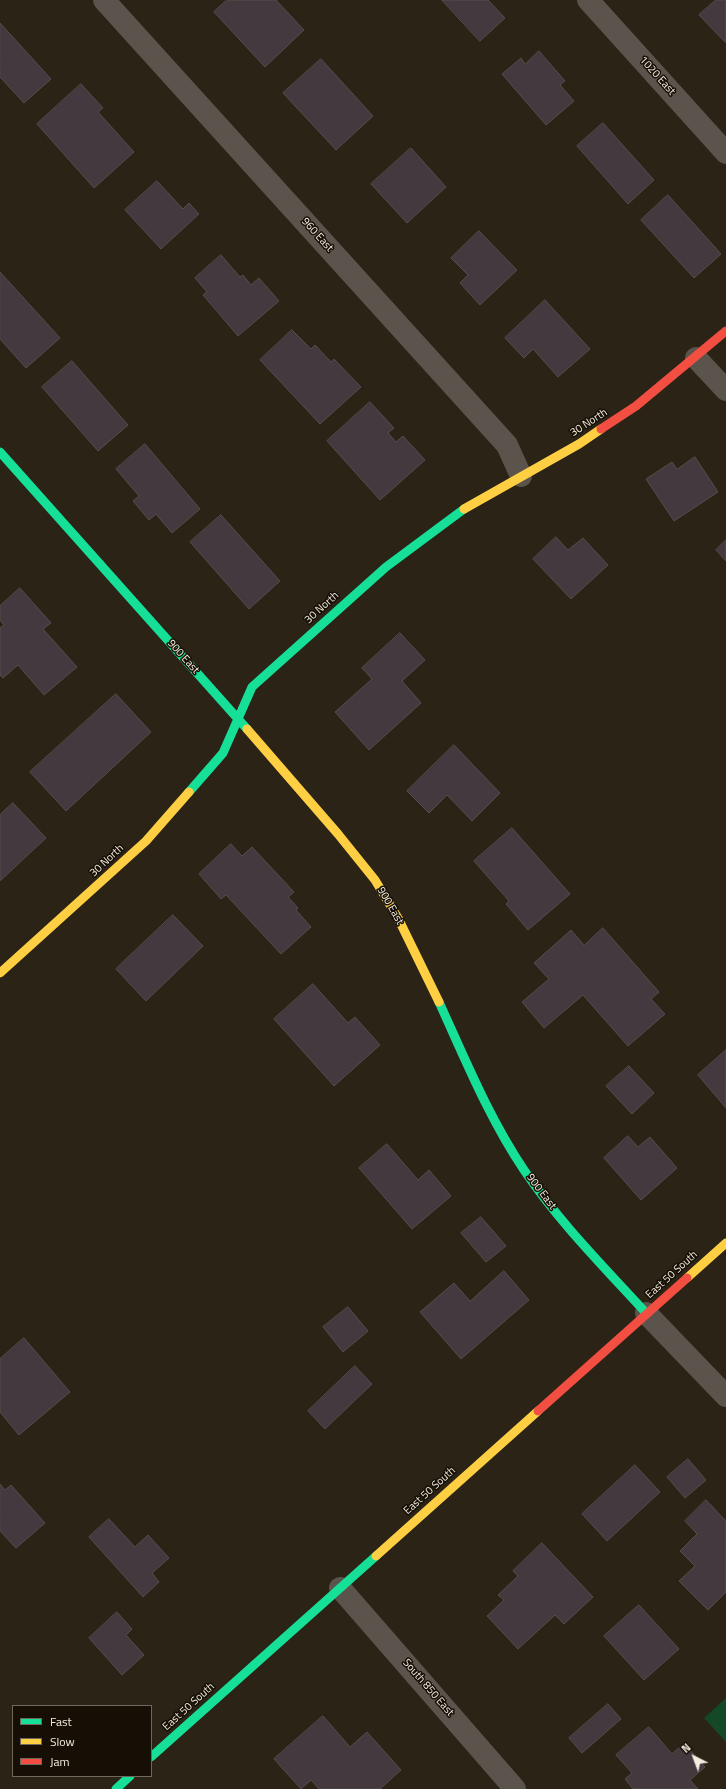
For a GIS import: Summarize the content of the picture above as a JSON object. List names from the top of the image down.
{
  "streets": {
    "street": [
      "1020 East",
      "960 East",
      "30 North",
      "900 East",
      "East 50 South",
      "South 850 East"
    ]
  },
  "crossings": [
    ["960 East", "30 North"],
    ["30 North", "900 East"],
    ["900 East", "East 50 South"],
    ["East 50 South", "South 850 East"]
  ],
  "legend": ["Fast", "Slow", "Jam"],
  "north": "top left"
}
